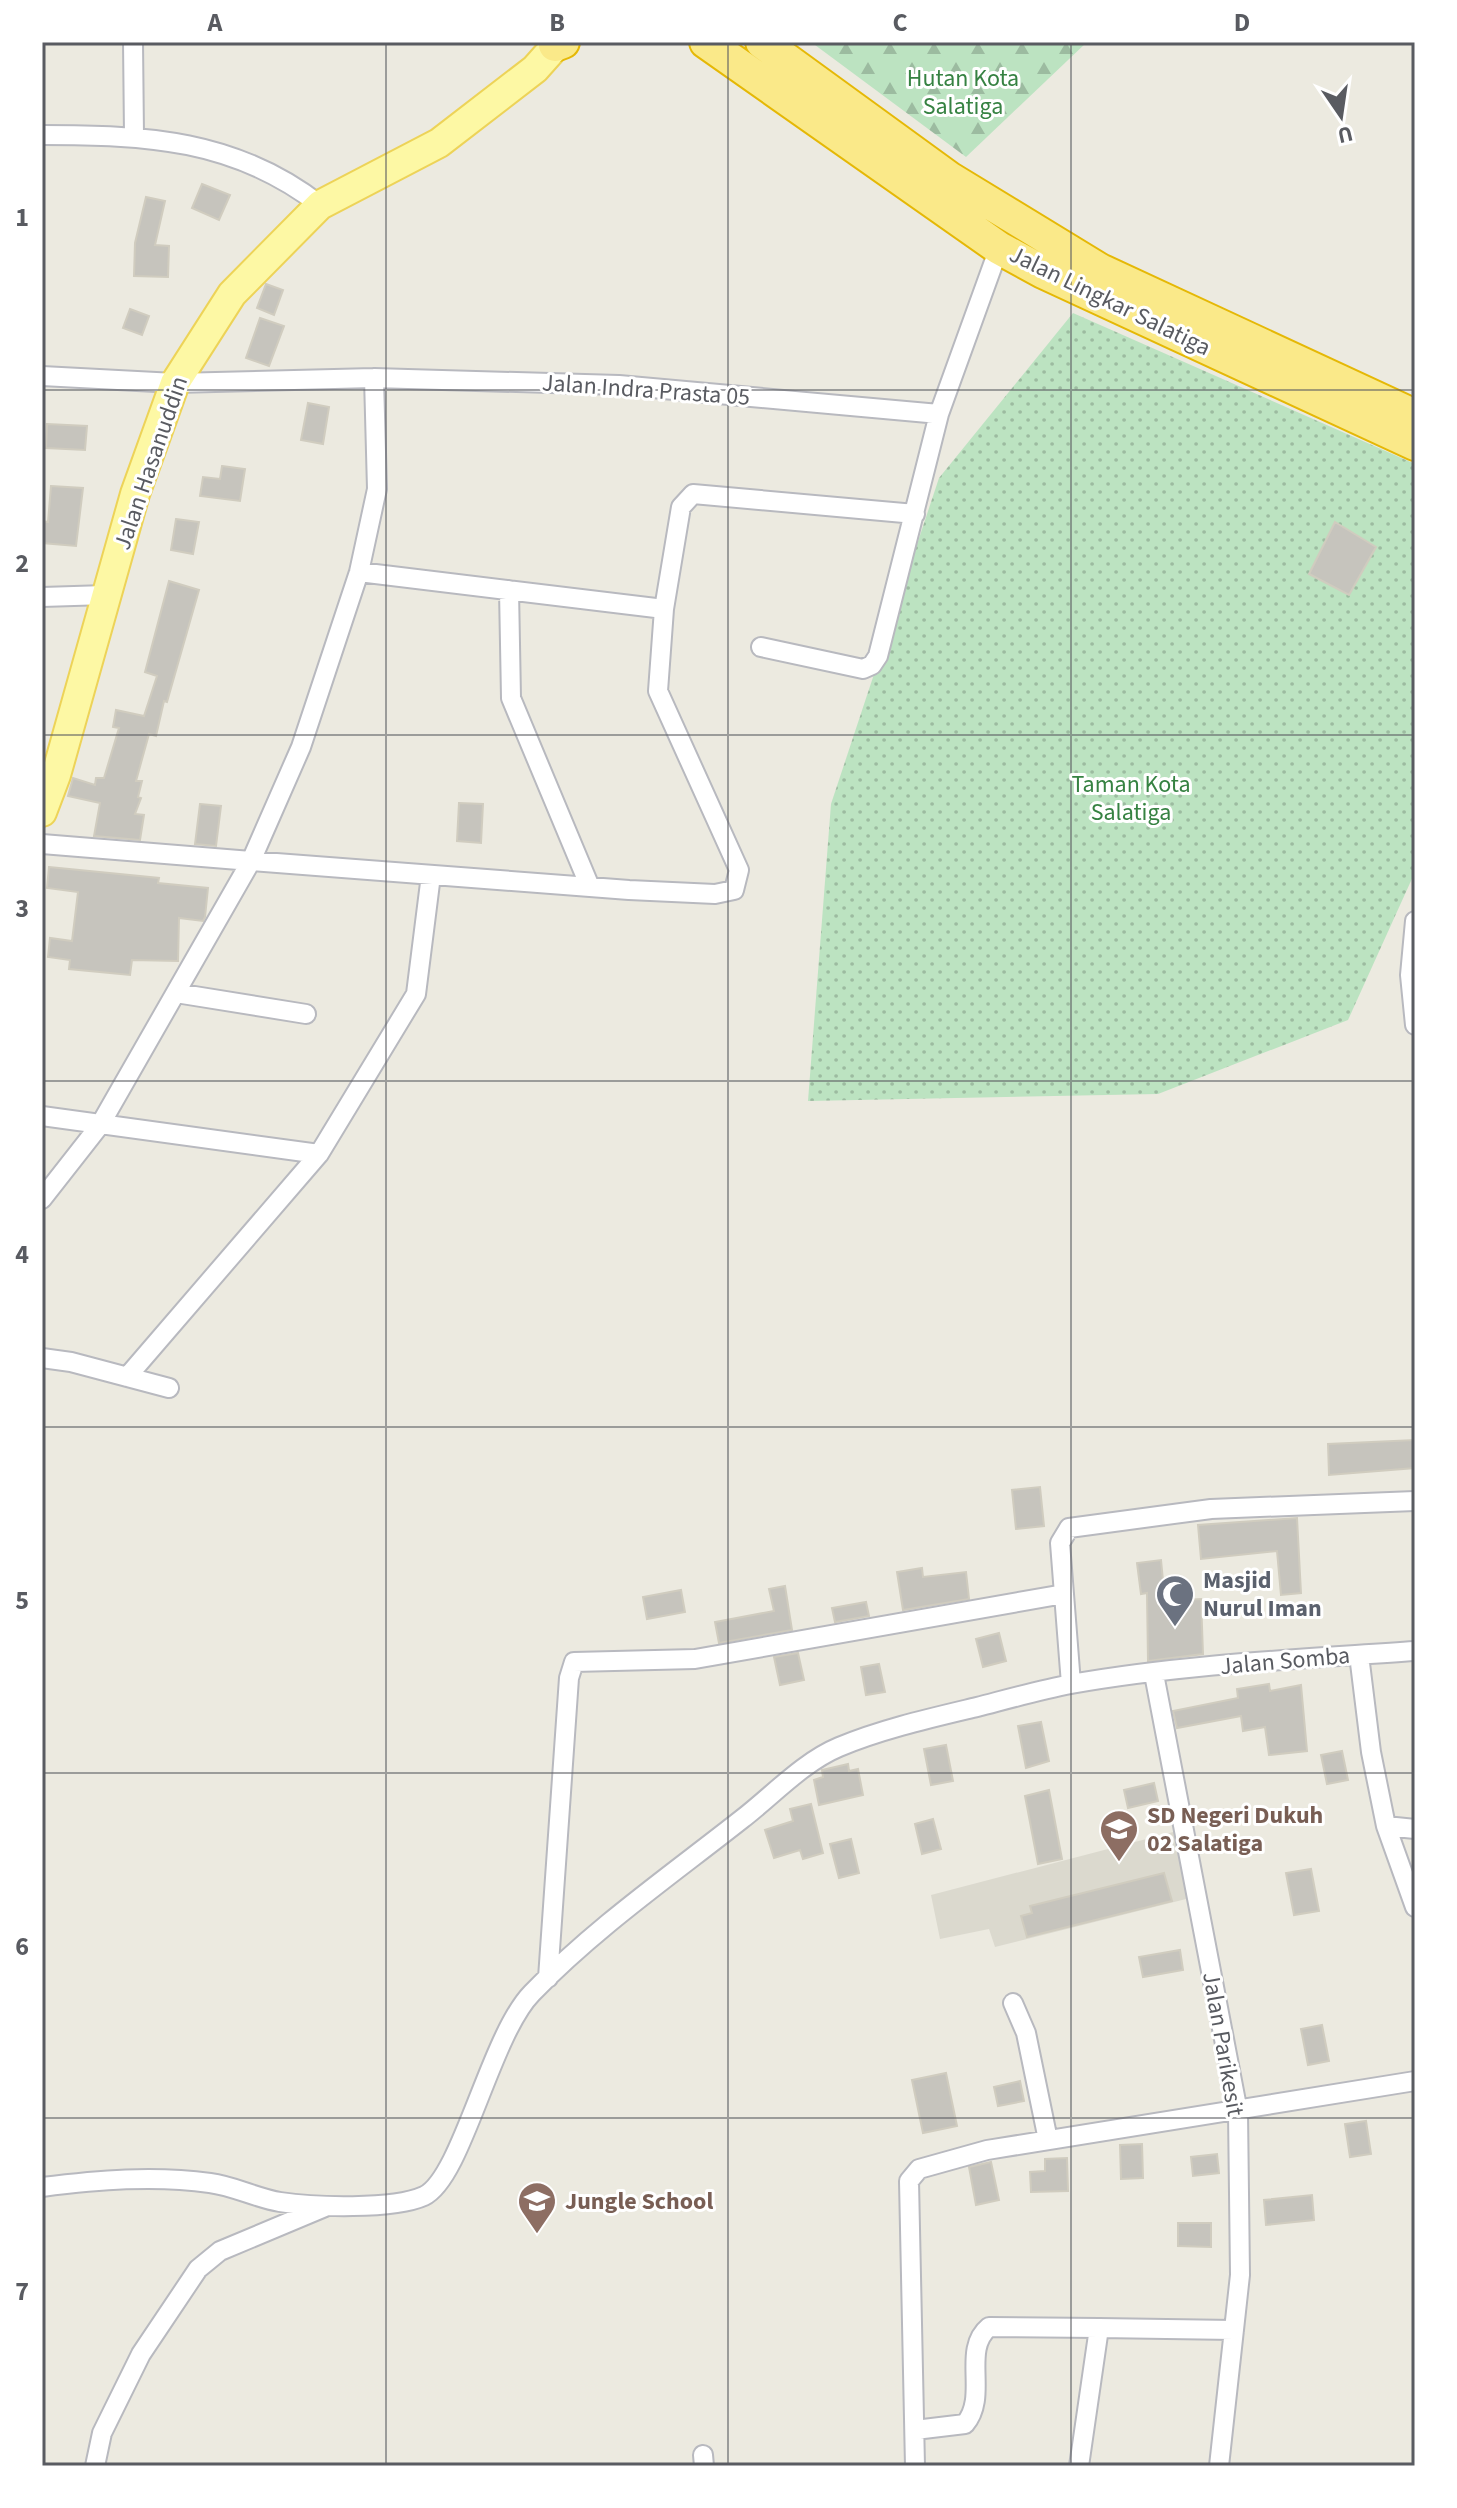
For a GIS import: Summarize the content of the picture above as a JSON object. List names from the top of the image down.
{
  "streets": {
    "highway": ["Jalan Lingkar Salatiga"],
    "main road": ["Jalan Hasanuddin"],
    "street": ["Jalan Indra Prasta 05", "Jalan Somba", "Jalan Parikesit"]
  },
  "crossings": [
    ["Jalan Indra Prasta 05", "Jalan Hasanuddin"],
    ["Jalan Somba", "Jalan Parikesit"]
  ],
  "parks": ["Hutan Kota Salatiga", "Taman Kota Salatiga"],
  "places": {
    "mosque": ["Masjid Nurul Iman"],
    "school or university": ["SD Negeri Dukuh 02 Salatiga", "Jungle School"]
  },
  "north": "bottom",
  "grid": {
    "columns": [
      "A",
      "B",
      "C",
      "D"
    ],
    "rows": [
      "1",
      "2",
      "3",
      "4",
      "5",
      "6",
      "7"
    ]
  }
}
